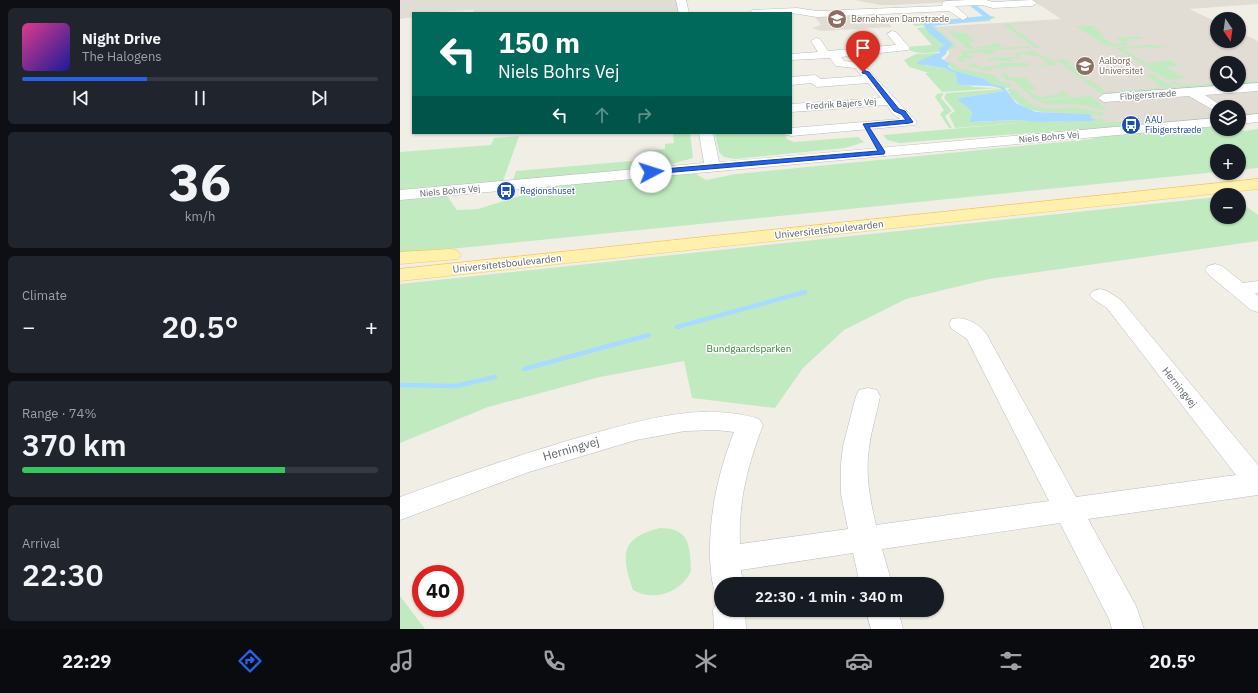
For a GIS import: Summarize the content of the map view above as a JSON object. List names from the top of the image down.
{
  "streets": {
    "main road": ["Universitetsboulevarden"],
    "street": [
      "Fibigerstræde",
      "Fredrik Bajers Vej",
      "Niels Bohrs Vej",
      "Herningvej"
    ]
  },
  "parks": ["Bundgaardsparken"],
  "places": {
    "school or university": ["Børnehaven Damstræde", "Aalborg Universitet"],
    "bus stop": ["AAU Fibigerstræde", "Regionshuset"]
  },
  "north": "bottom",
  "page": {
    "map_buttons": ["+", "−"],
    "turn": ["150 m", "Niels Bohrs Vej"],
    "song": ["Night Drive", "The Halogens"],
    "tile": [
      ["36", "km/h"],
      "Climate",
      ["Range · 74%", "370 km"],
      ["Arrival", "22:30"]
    ],
    "heat": ["−", "20.5°", "+"],
    "limit": "40",
    "trip": "22:30 · 1 min · 340 m",
    "tabs": ["22:29", "20.5°"]
  }
}
